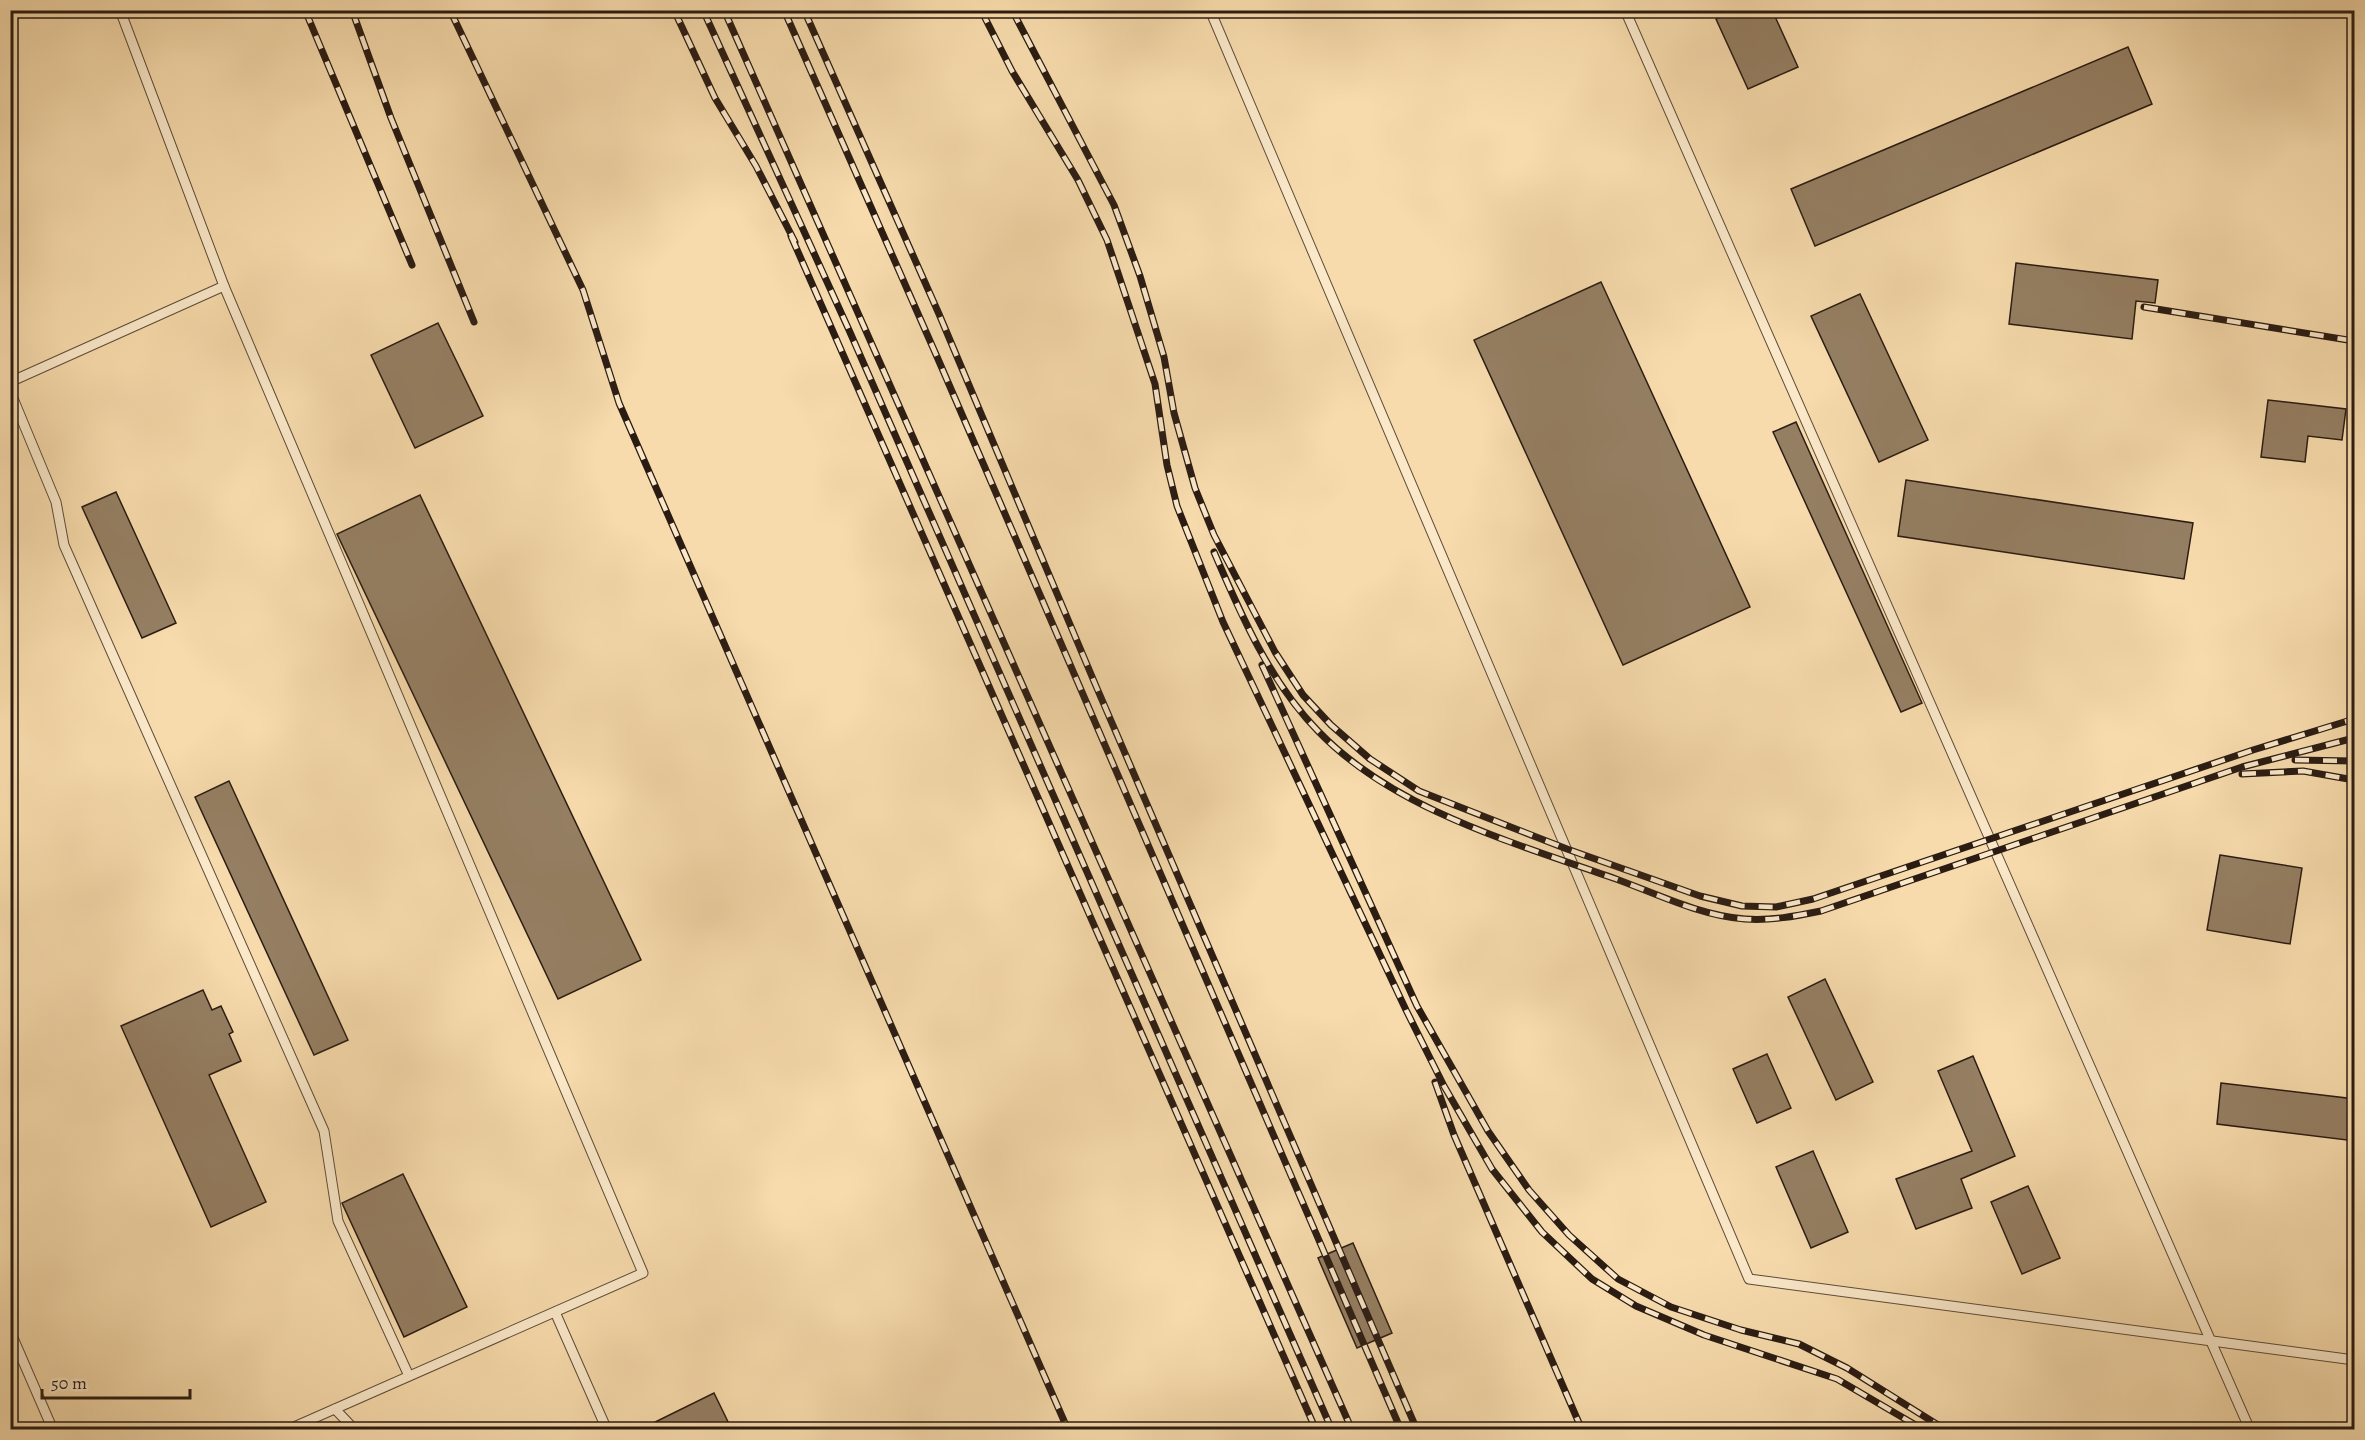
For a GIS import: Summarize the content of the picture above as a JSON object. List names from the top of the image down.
{
  "scale_bar": "50 m"
}
